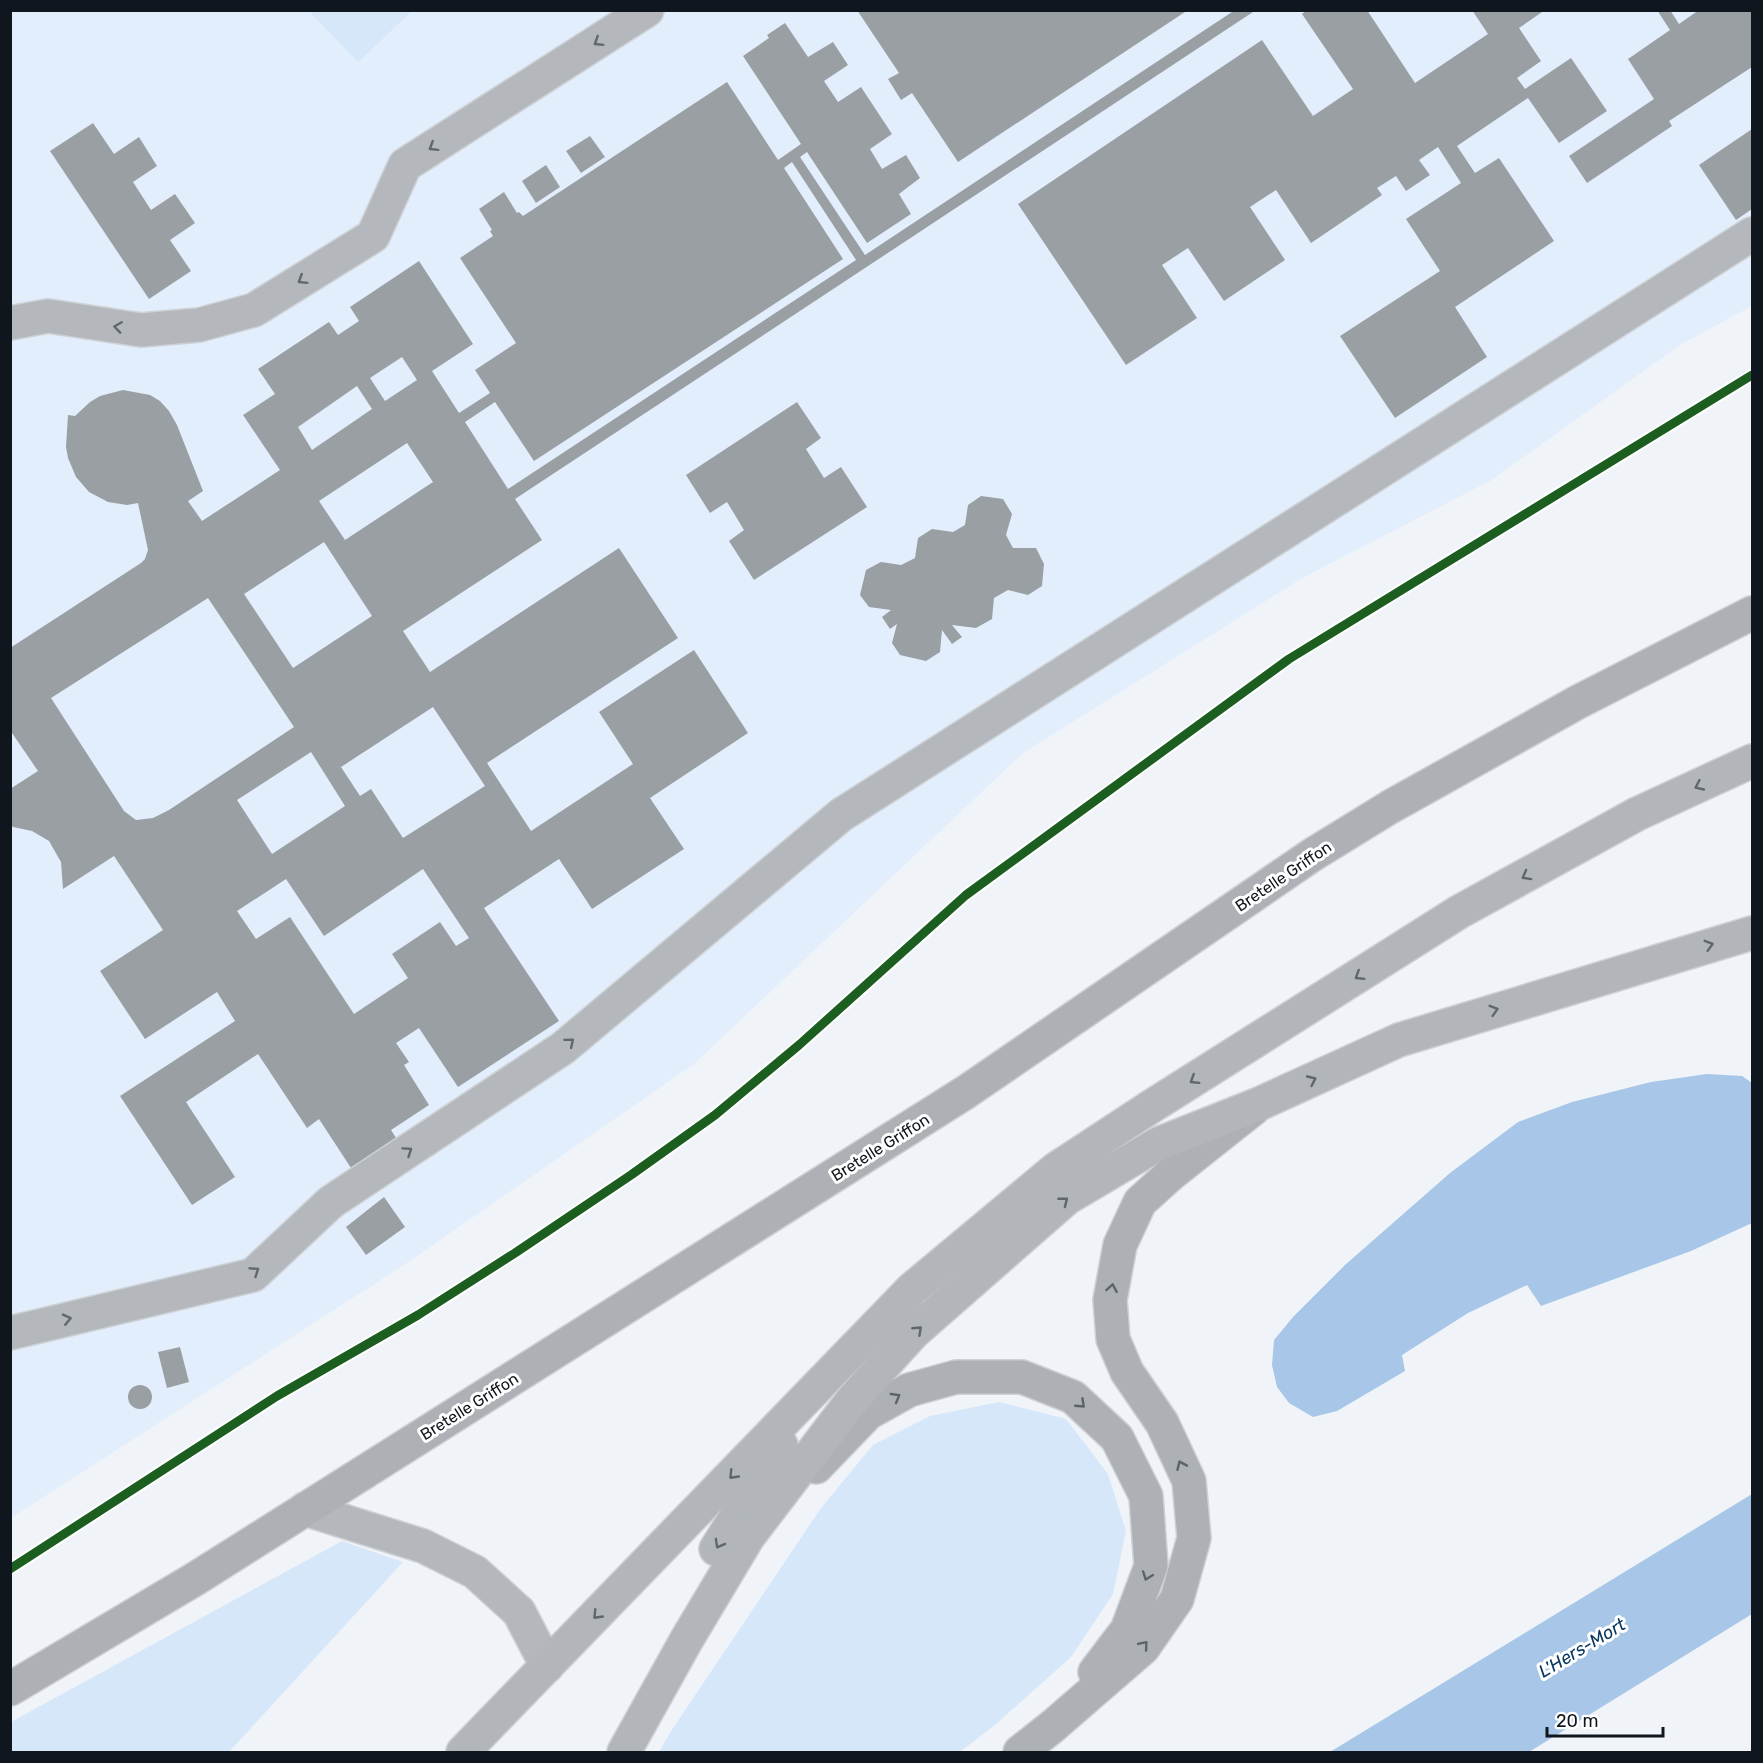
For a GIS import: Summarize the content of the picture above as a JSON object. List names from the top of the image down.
{
  "streets": {
    "main road": ["Bretelle Griffon"]
  },
  "water": ["L'Hers-Mort"],
  "scale_bar": "20 m"
}
